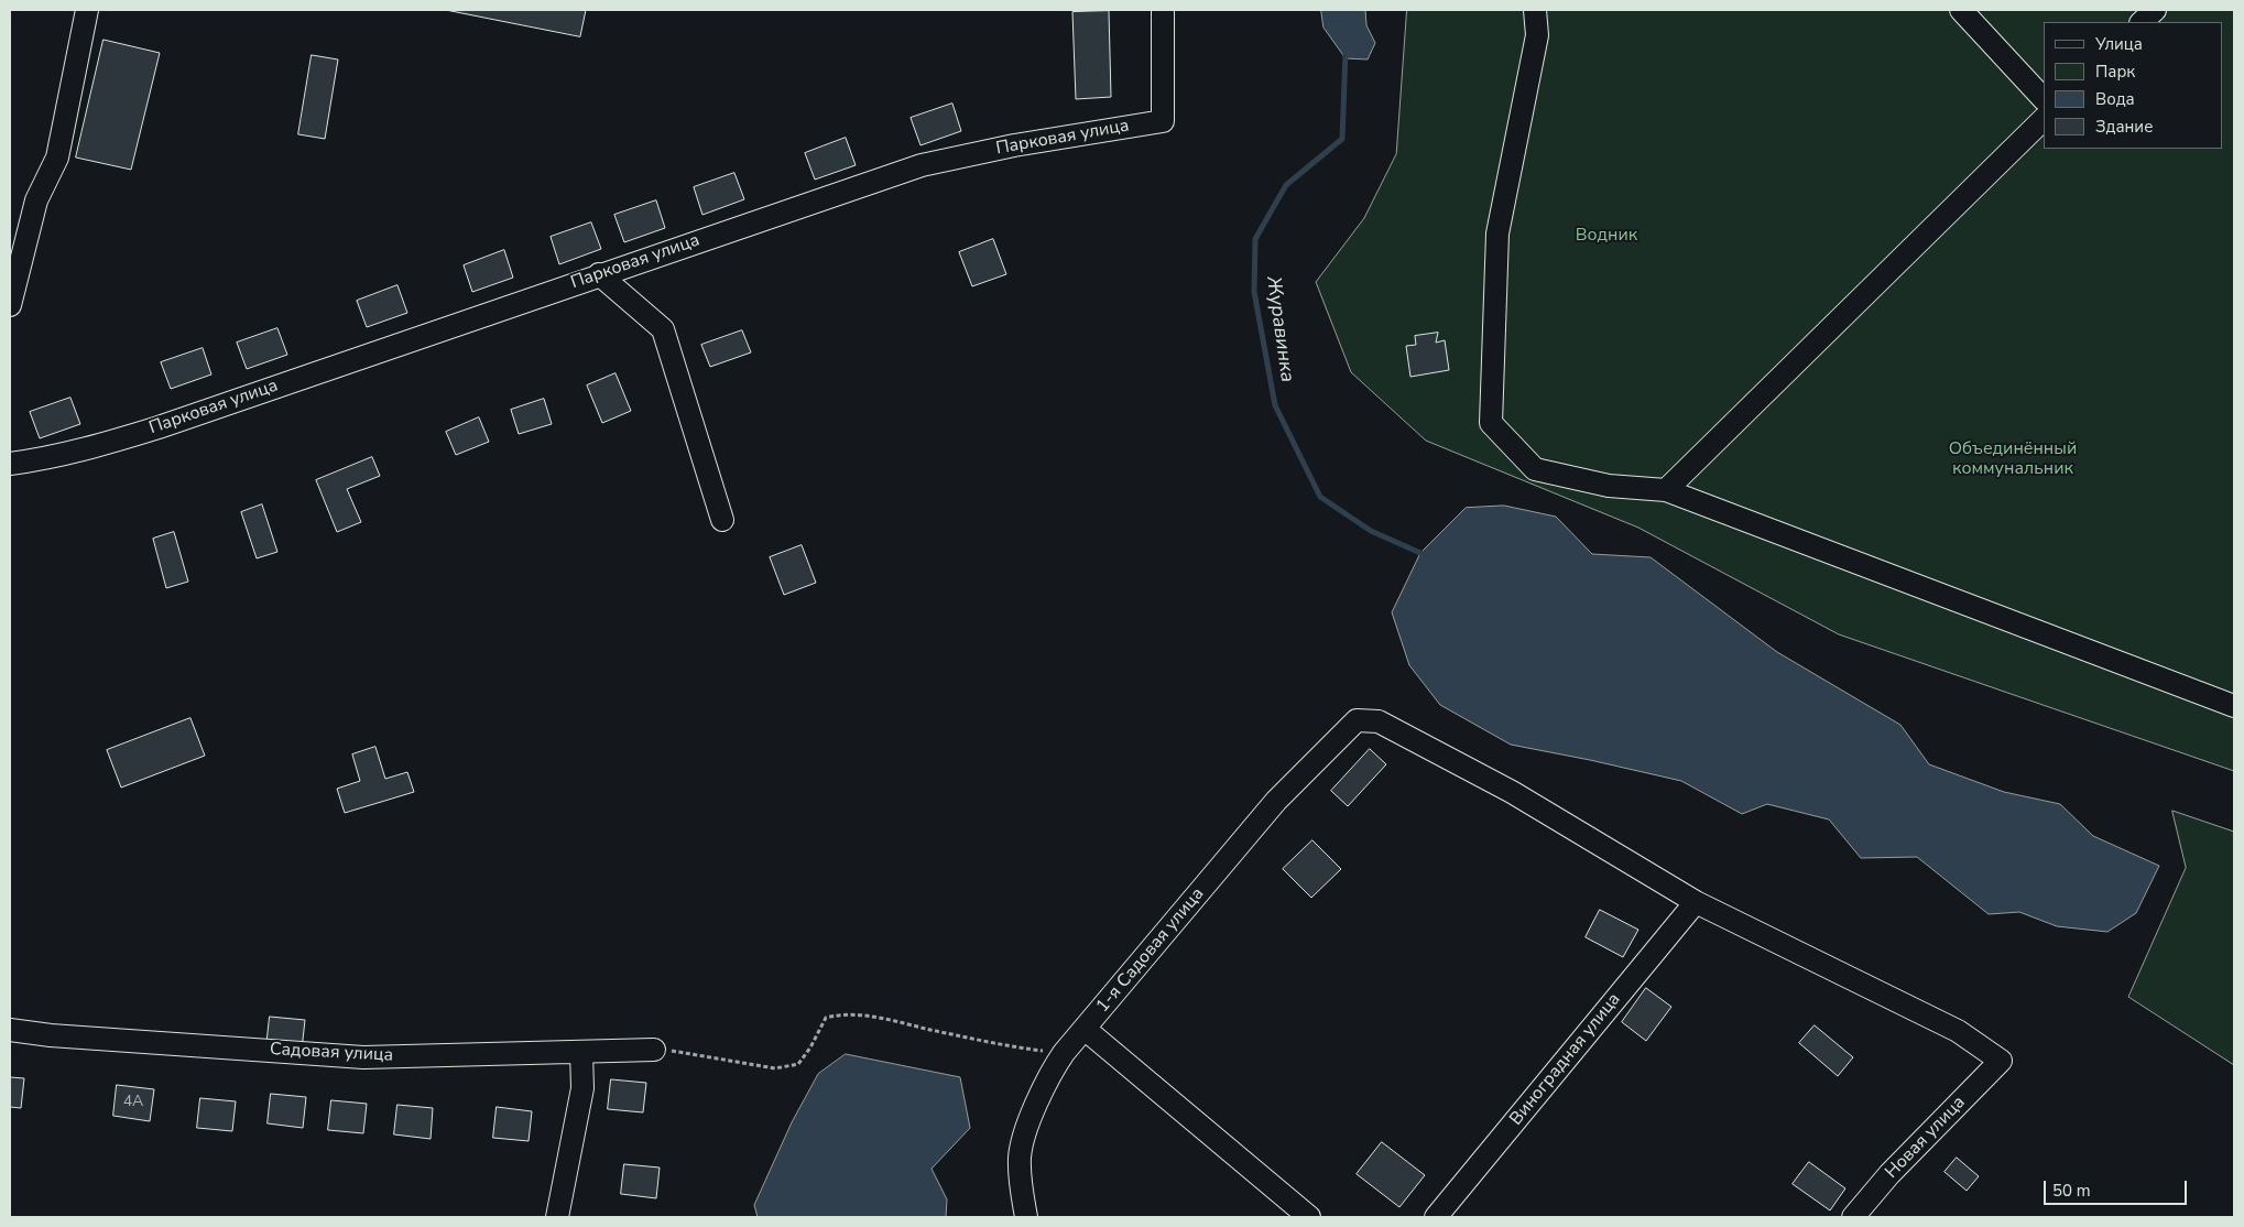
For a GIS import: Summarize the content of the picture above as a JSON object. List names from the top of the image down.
{
  "streets": {
    "street": [
      "Парковая улица",
      "1-я Садовая улица",
      "Садовая улица",
      "Виноградная улица",
      "Новая улица"
    ]
  },
  "crossings": [
    ["1-я Садовая улица", "Виноградная улица"],
    ["1-я Садовая улица", "Новая улица"],
    ["Виноградная улица", "Новая улица"]
  ],
  "water": ["Журавинка"],
  "parks": ["Водник", "Объединённый коммунальник"],
  "house_numbers": ["4А"],
  "legend": [
    "Улица",
    "Парк",
    "Вода",
    "Здание"
  ],
  "scale_bar": "50 m"
}
